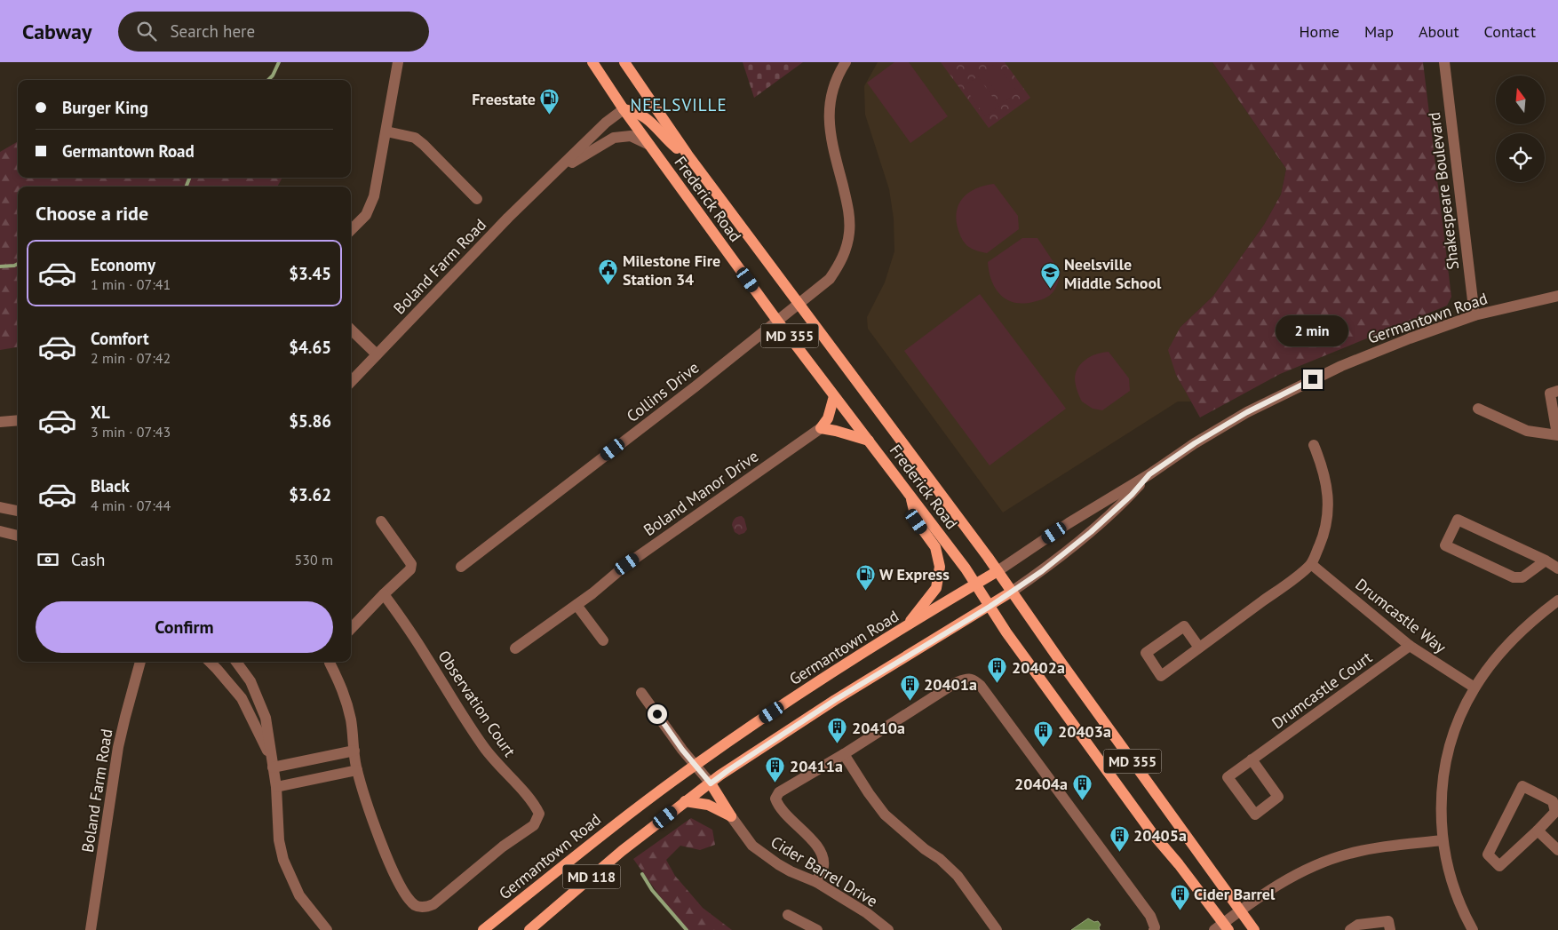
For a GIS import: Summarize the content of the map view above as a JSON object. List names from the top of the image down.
{
  "streets": {
    "main road": [
      "Frederick Road",
      "Germantown Road",
      "MD 355",
      "MD 118"
    ],
    "street": [
      "Shakespeare Boulevard",
      "Boland Farm Road",
      "Collins Drive",
      "Boland Manor Drive",
      "Drumcastle Way",
      "Drumcastle Court",
      "Observation Court",
      "Cider Barrel Drive"
    ]
  },
  "crossings": [
    ["Shakespeare Boulevard", "Germantown Road"],
    ["Frederick Road", "Boland Farm Road"],
    ["Frederick Road", "Germantown Road"],
    ["Frederick Road", "Collins Drive"],
    ["Drumcastle Way", "Drumcastle Court"]
  ],
  "districts": ["NEELSVILLE"],
  "places": {
    "fuel station": ["Freestate", "W Express"],
    "public building": ["Milestone Fire Station 34"],
    "school or university": ["Neelsville Middle School"],
    "building": [
      "20402a",
      "20401a",
      "20410a",
      "20403a",
      "20411a",
      "20404a",
      "20405a",
      "Cider Barrel"
    ]
  },
  "north": "top",
  "page": {
    "header": "Cabway",
    "search": "Search here",
    "nav": [
      "Home",
      "Map",
      "About",
      "Contact"
    ],
    "banner": ["Burger King", "Germantown Road"],
    "heading": "Choose a ride",
    "list": [
      {
        "name": "Economy",
        "note": "1 min · 07:41",
        "value": "$3.45"
      },
      {
        "name": "Comfort",
        "note": "2 min · 07:42",
        "value": "$4.65"
      },
      {
        "name": "XL",
        "note": "3 min · 07:43",
        "value": "$5.86"
      },
      {
        "name": "Black",
        "note": "4 min · 07:44",
        "value": "$3.62"
      }
    ],
    "bubble": "2 min",
    "pay": ["Cash", "530 m"],
    "buttons": "Confirm"
  }
}
